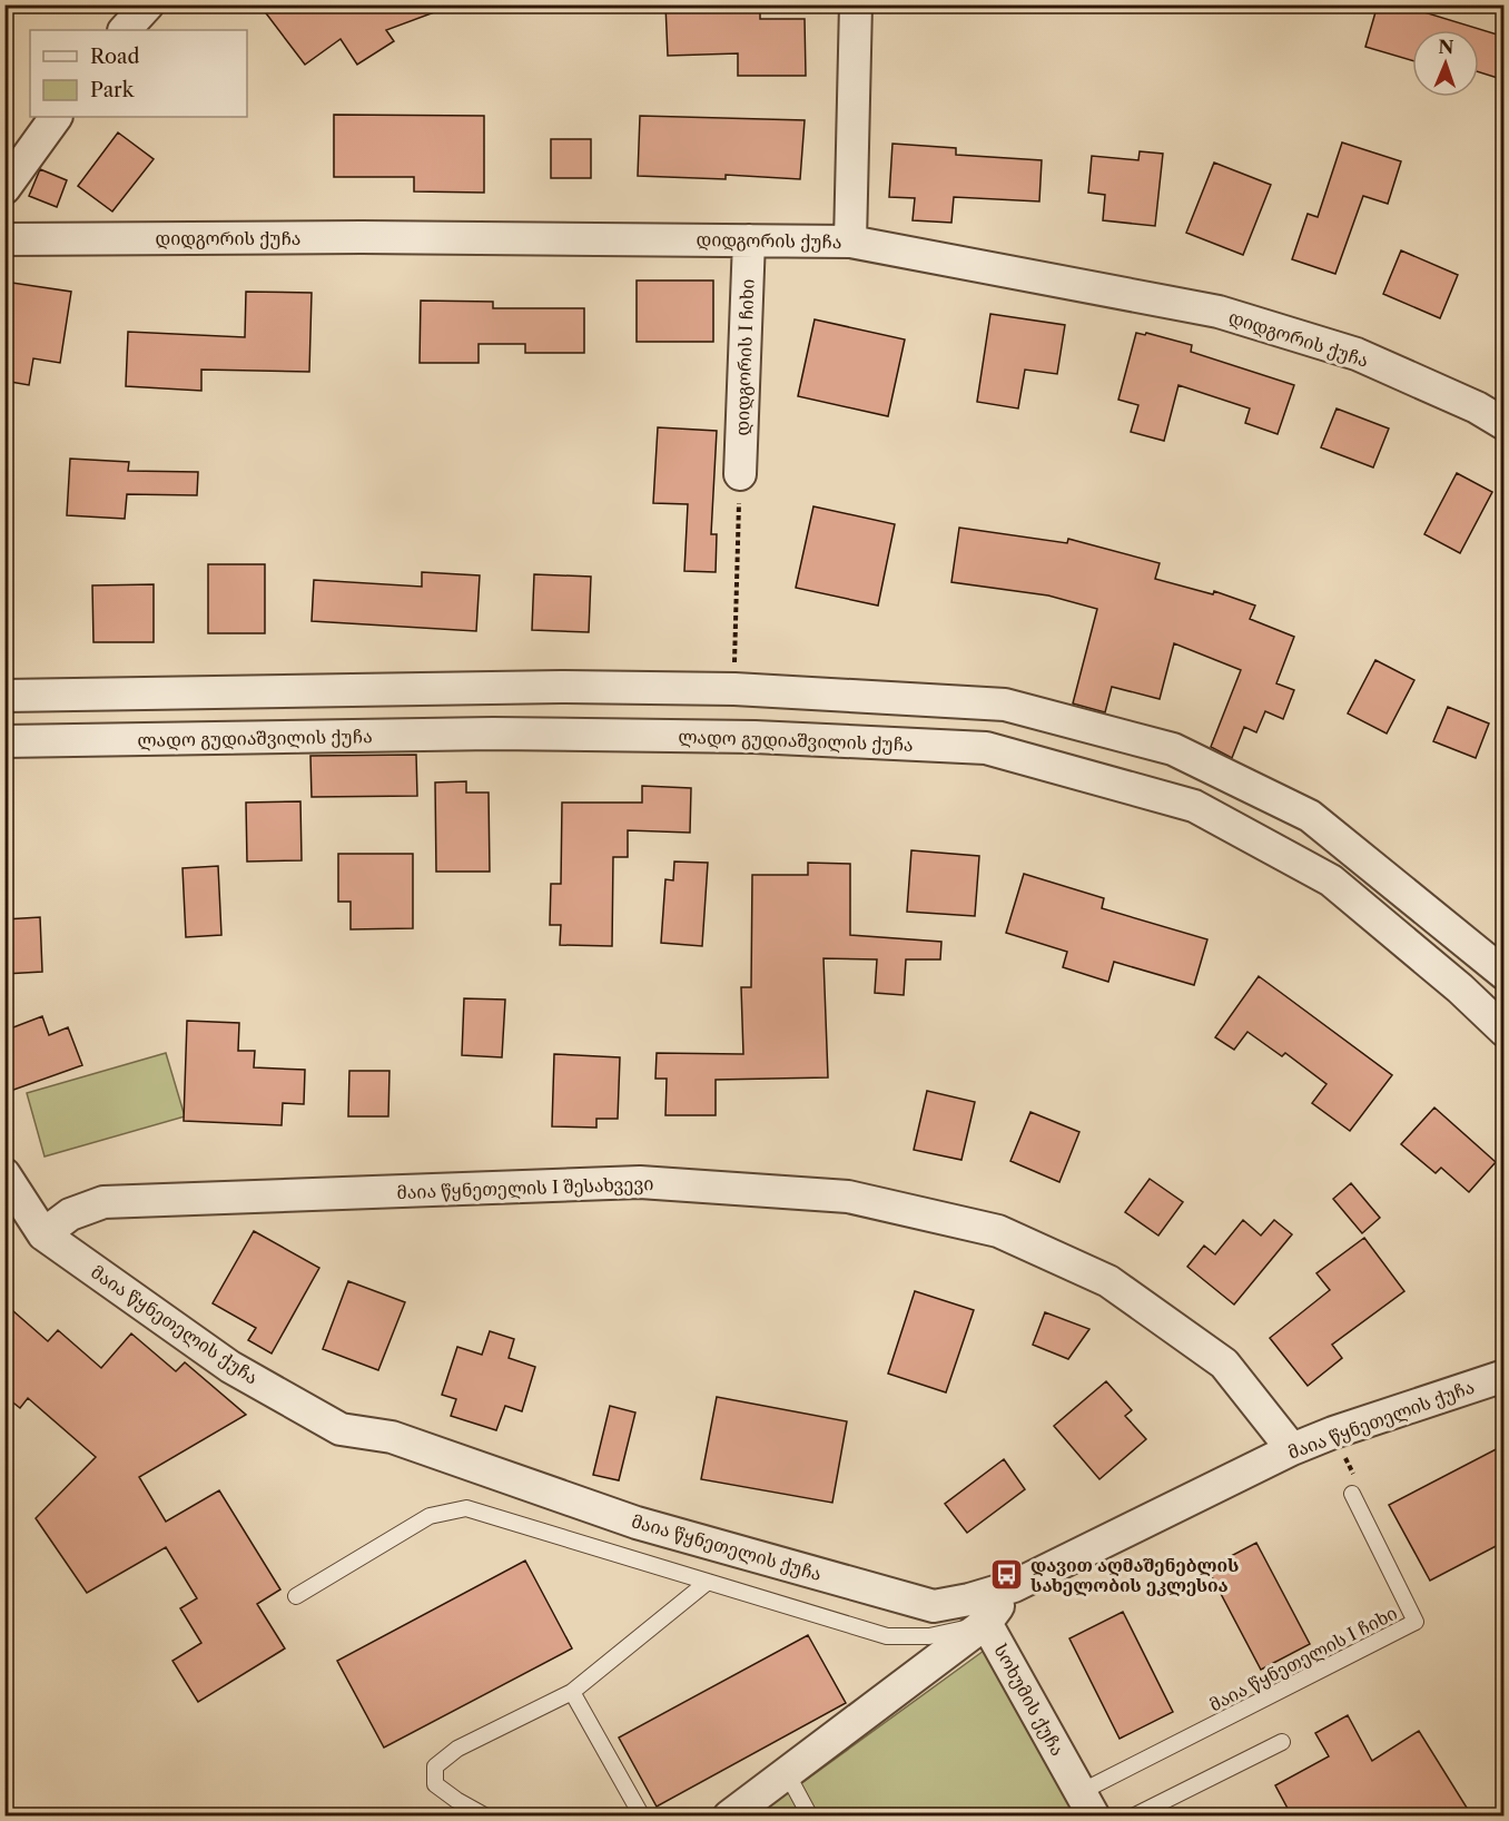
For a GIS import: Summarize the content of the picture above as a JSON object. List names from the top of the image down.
{
  "streets": {
    "street": [
      "დიდგორის ქუჩა",
      "დიდგორის I ჩიხი",
      "ლადო გუდიაშვილის ქუჩა",
      "მაია წყნეთელის I შესახვევი",
      "მაია წყნეთელის ქუჩა",
      "სოხუმის ქუჩა"
    ],
    "lane": ["მაია წყნეთელის I ჩიხი"]
  },
  "crossings": [
    ["დიდგორის ქუჩა", "დიდგორის I ჩიხი"],
    ["მაია წყნეთელის I შესახვევი", "მაია წყნეთელის ქუჩა"],
    ["მაია წყნეთელის ქუჩა", "სოხუმის ქუჩა"],
    ["მაია წყნეთელის I ჩიხი", "სოხუმის ქუჩა"]
  ],
  "places": {
    "bus stop": ["დავით აღმაშენებლის სახელობის ეკლესია"]
  },
  "legend": ["Road", "Park"],
  "north": "top"
}
